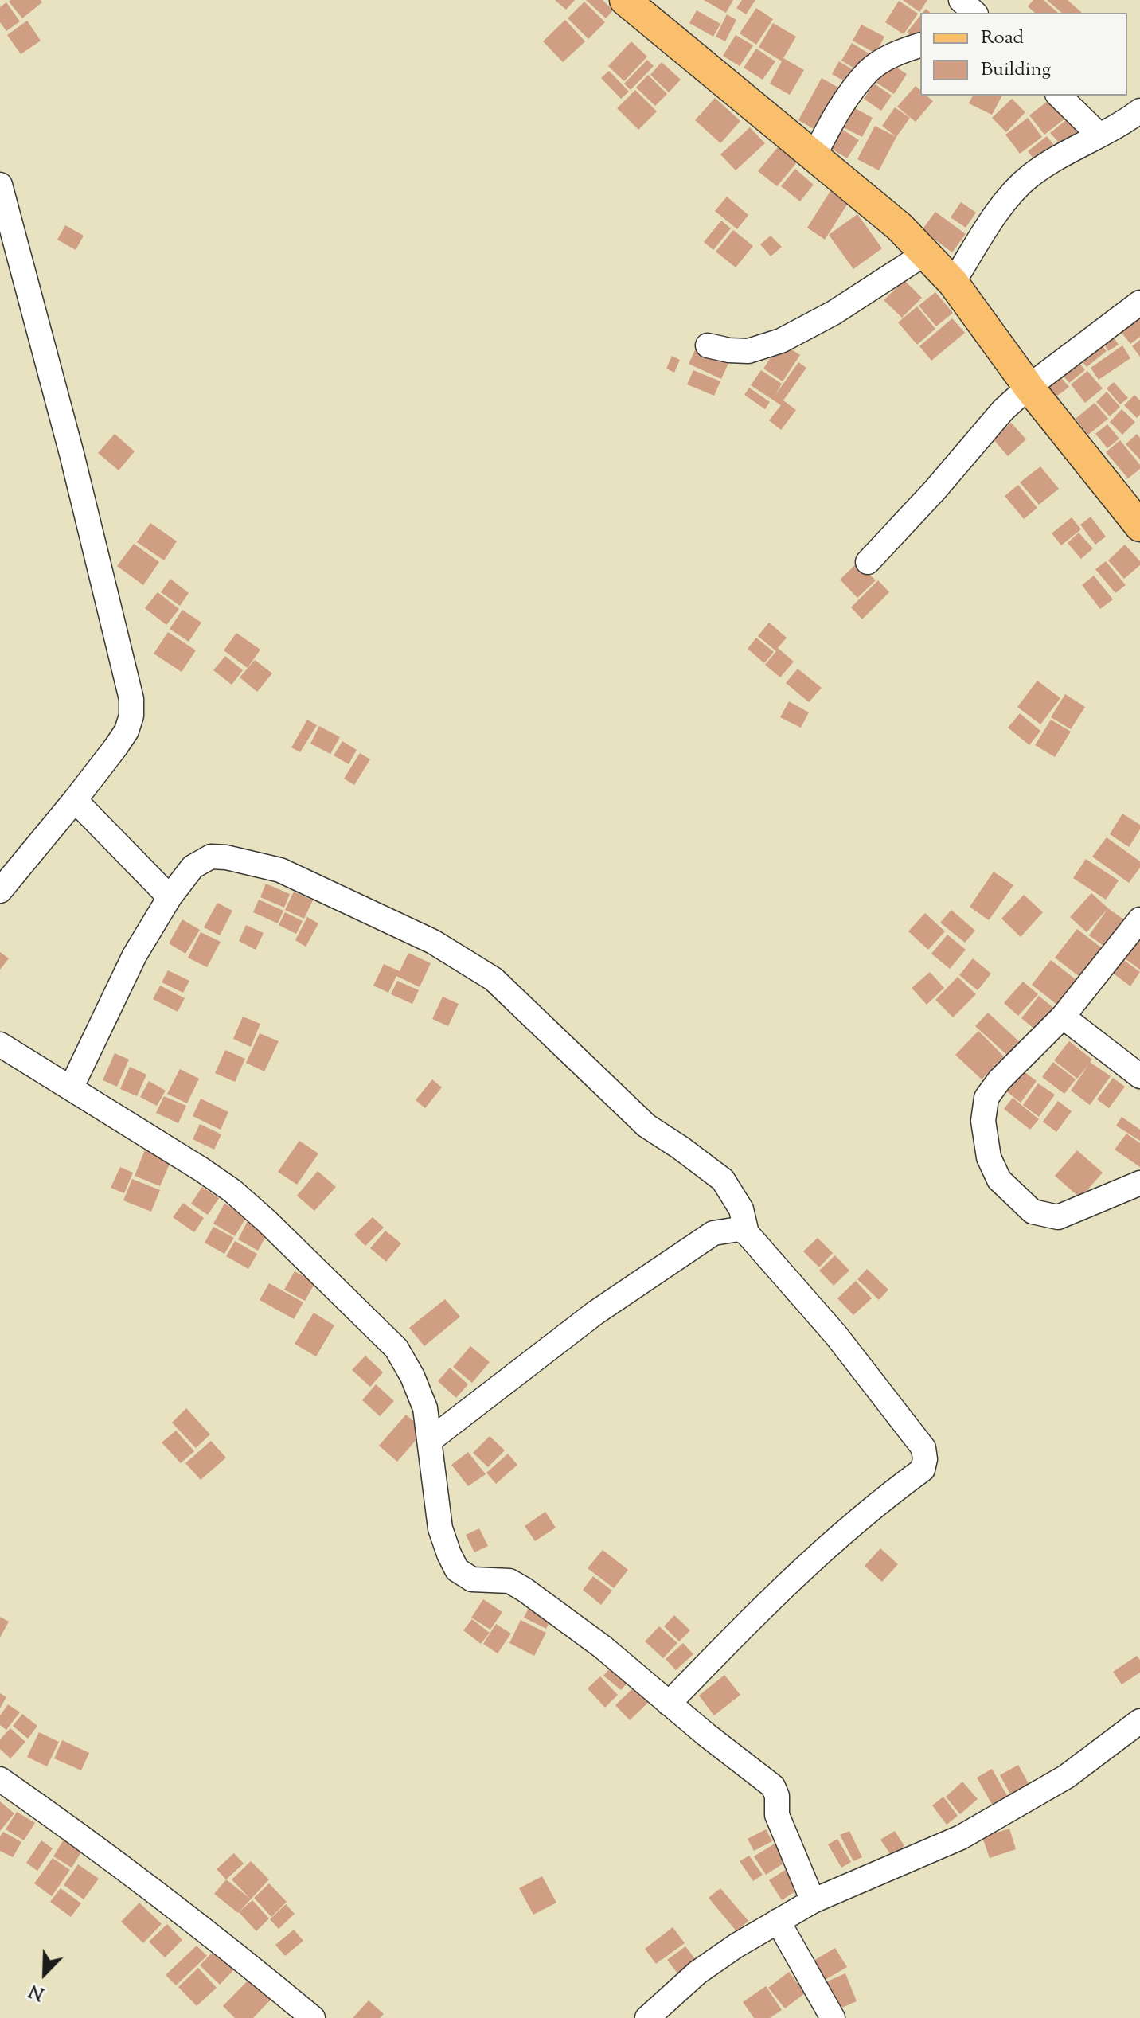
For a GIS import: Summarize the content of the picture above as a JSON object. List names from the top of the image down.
{
  "legend": ["Road", "Building"],
  "north": "bottom left"
}
